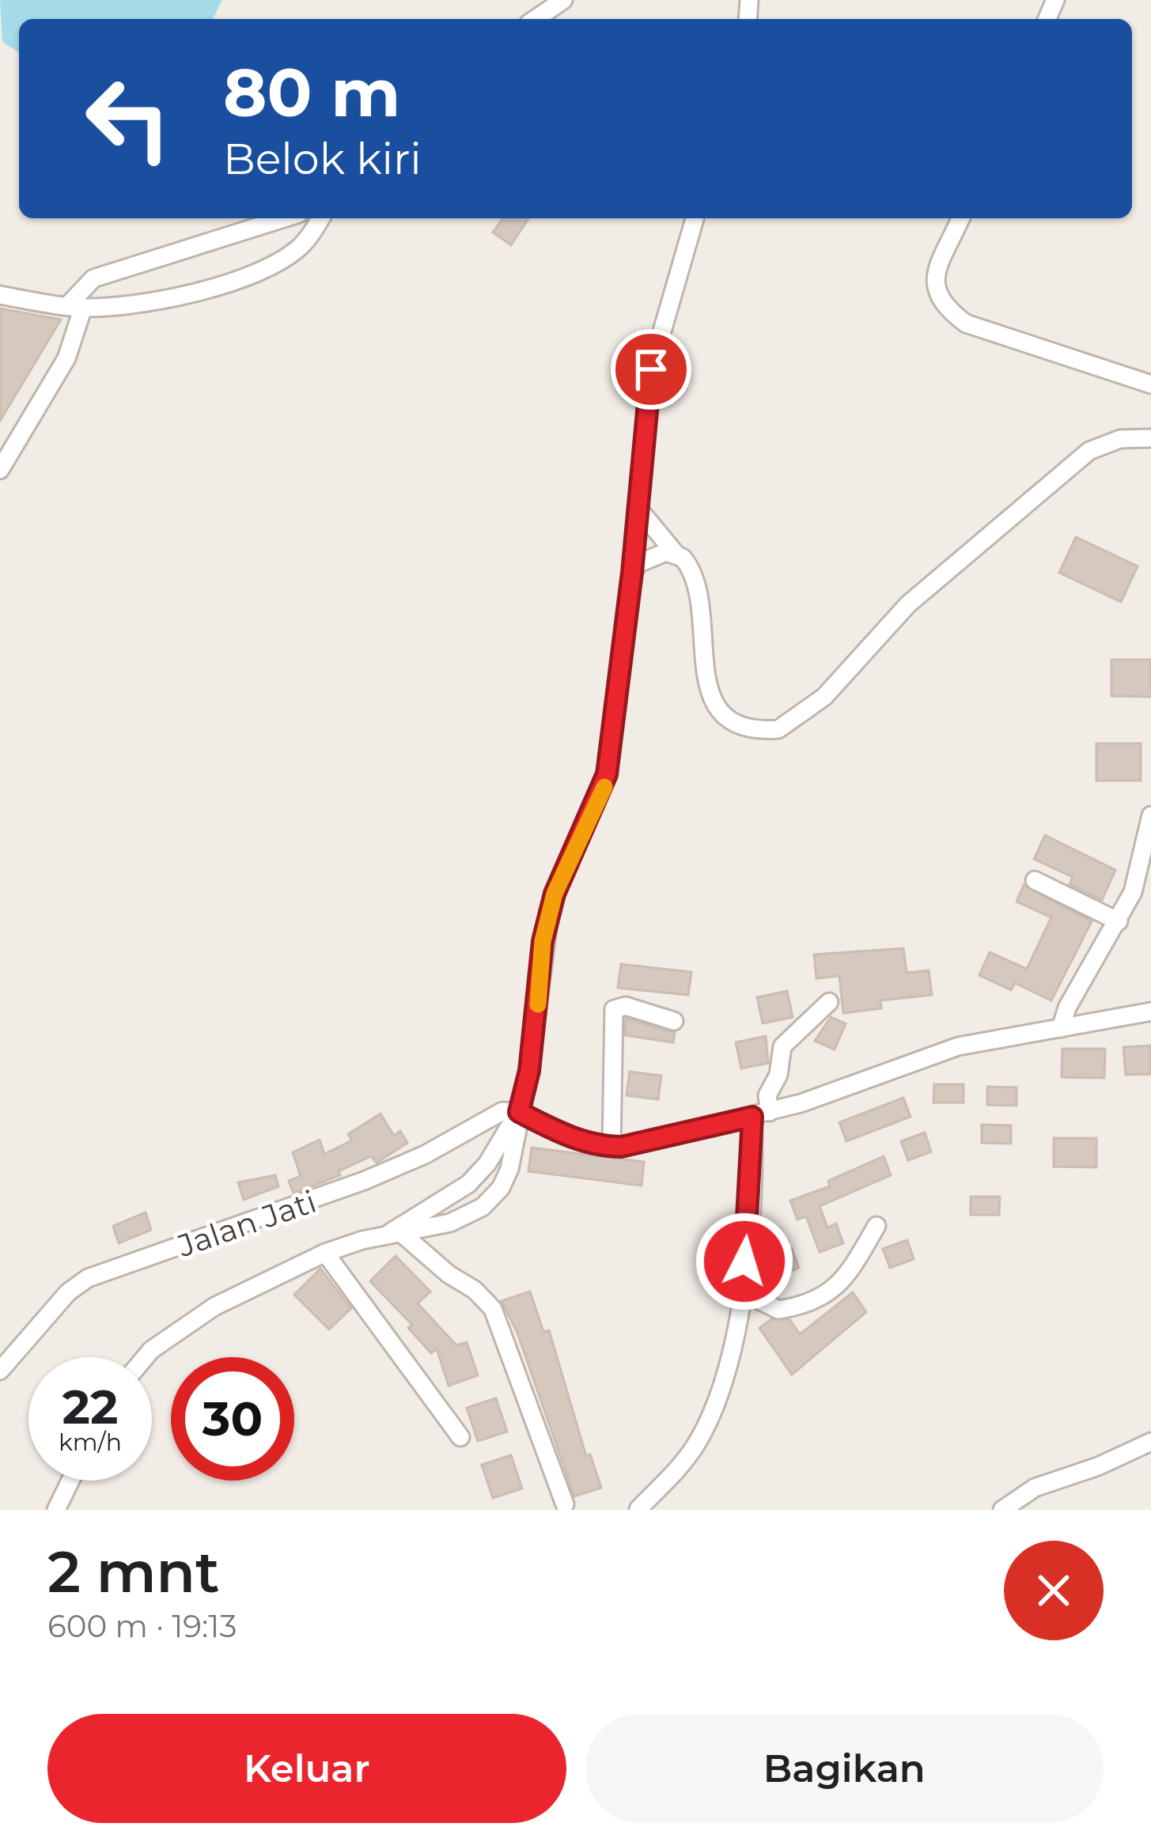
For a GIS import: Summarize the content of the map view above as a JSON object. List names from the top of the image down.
{
  "streets": {
    "street": ["Jalan Jati"]
  },
  "page": {
    "turn": ["80 m", "Belok kiri"],
    "speed": "22 km/h",
    "limit": "30",
    "heading": ["2 mnt", "600 m · 19:13"],
    "buttons": ["Keluar", "Bagikan"]
  }
}
